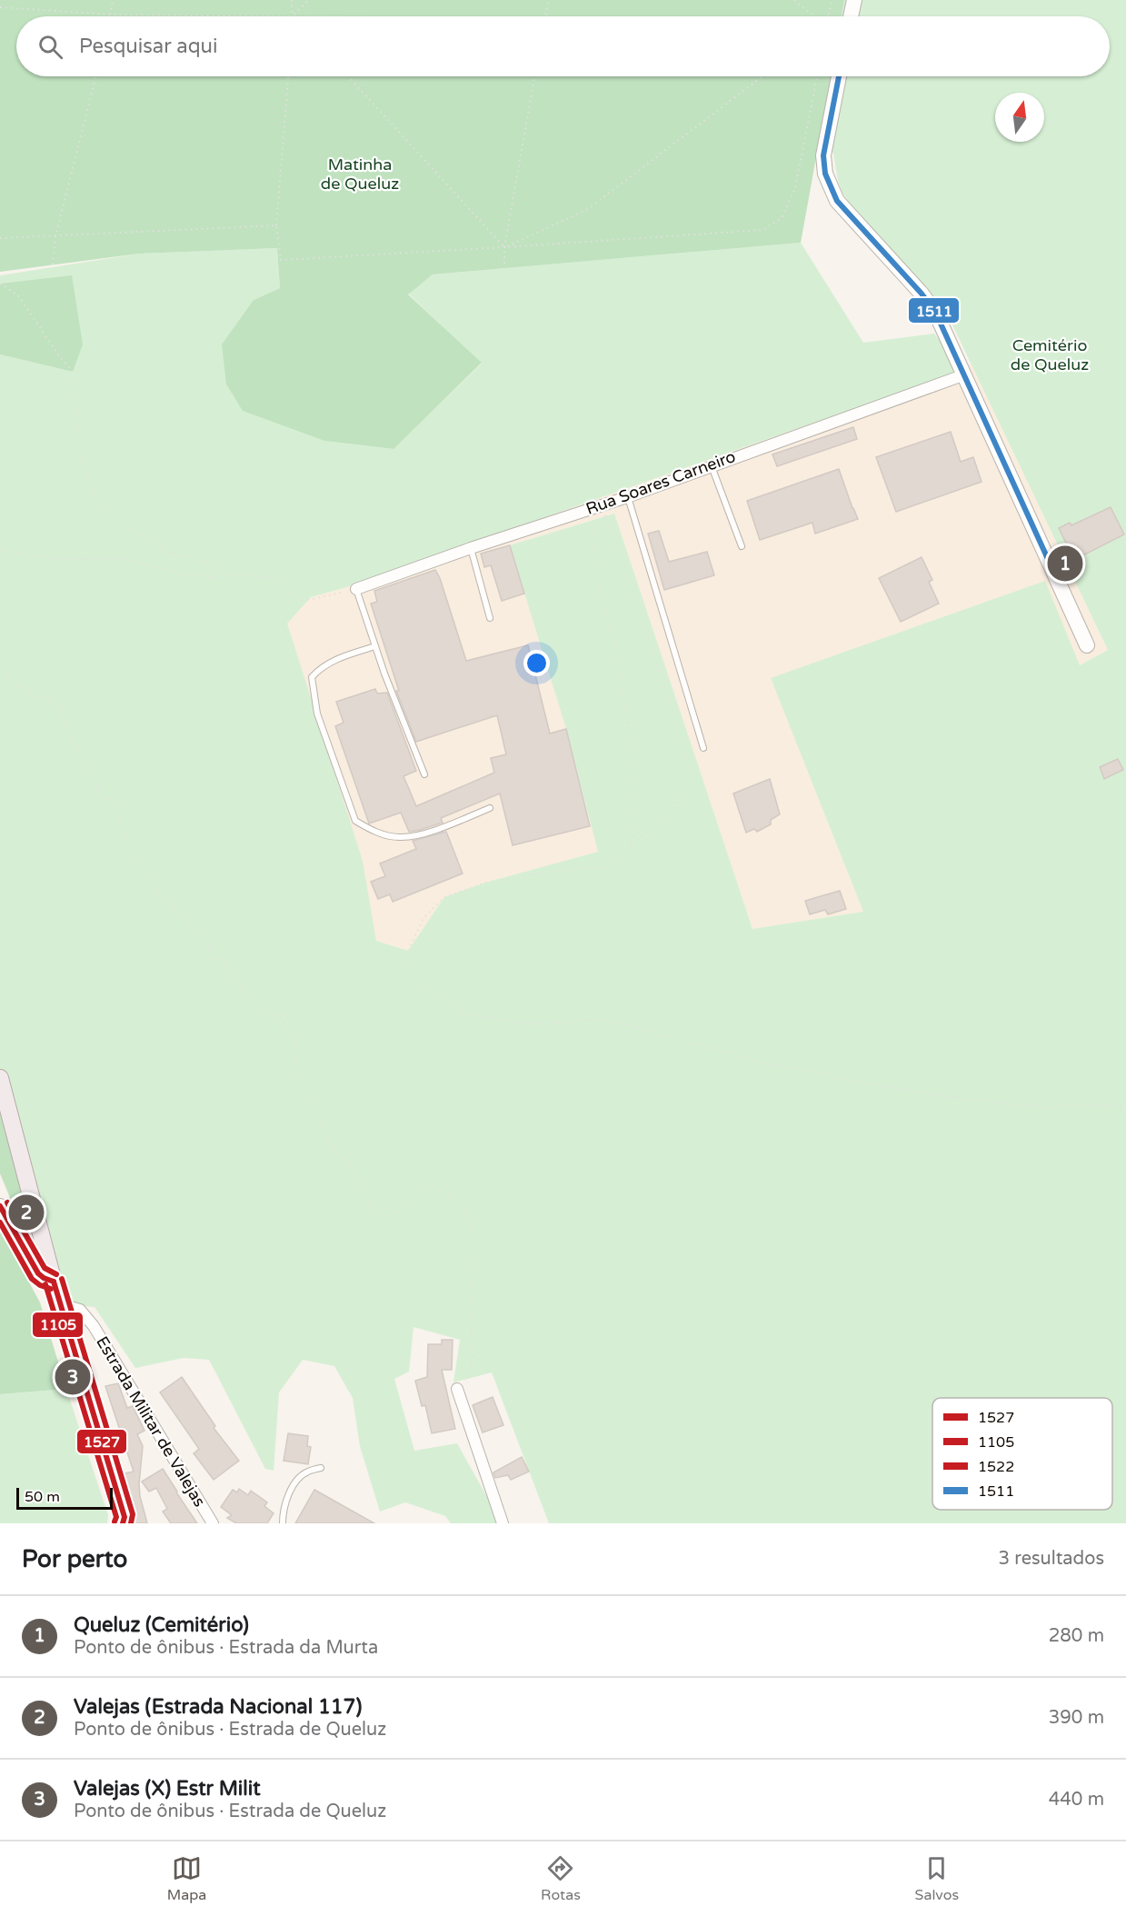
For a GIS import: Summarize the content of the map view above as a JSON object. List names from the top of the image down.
{
  "streets": {
    "street": ["Rua Soares Carneiro", "Estrada Militar de Valejas"]
  },
  "parks": ["Matinha de Queluz", "Cemitério de Queluz"],
  "lines": [
    "transit line 1511",
    "transit line 1522",
    "transit line 1527",
    "transit line 1105"
  ],
  "legend": [
    "1527",
    "1105",
    "1522",
    "1511"
  ],
  "scale_bar": "50 m",
  "north": "top",
  "page": {
    "search": "Pesquisar aqui",
    "pins": ["1", "2", "3"],
    "scale": "50 m",
    "heading": ["Por perto", "3 resultados"],
    "list": [
      {
        "mark": "1",
        "name": "Queluz (Cemitério)",
        "note": "Ponto de ônibus · Estrada da Murta",
        "value": "280 m"
      },
      {
        "mark": "2",
        "name": "Valejas (Estrada Nacional 117)",
        "note": "Ponto de ônibus · Estrada de Queluz",
        "value": "390 m"
      },
      {
        "mark": "3",
        "name": "Valejas (X) Estr Milit",
        "note": "Ponto de ônibus · Estrada de Queluz",
        "value": "440 m"
      }
    ],
    "nav": ["Mapa", "Rotas", "Salvos"]
  }
}
